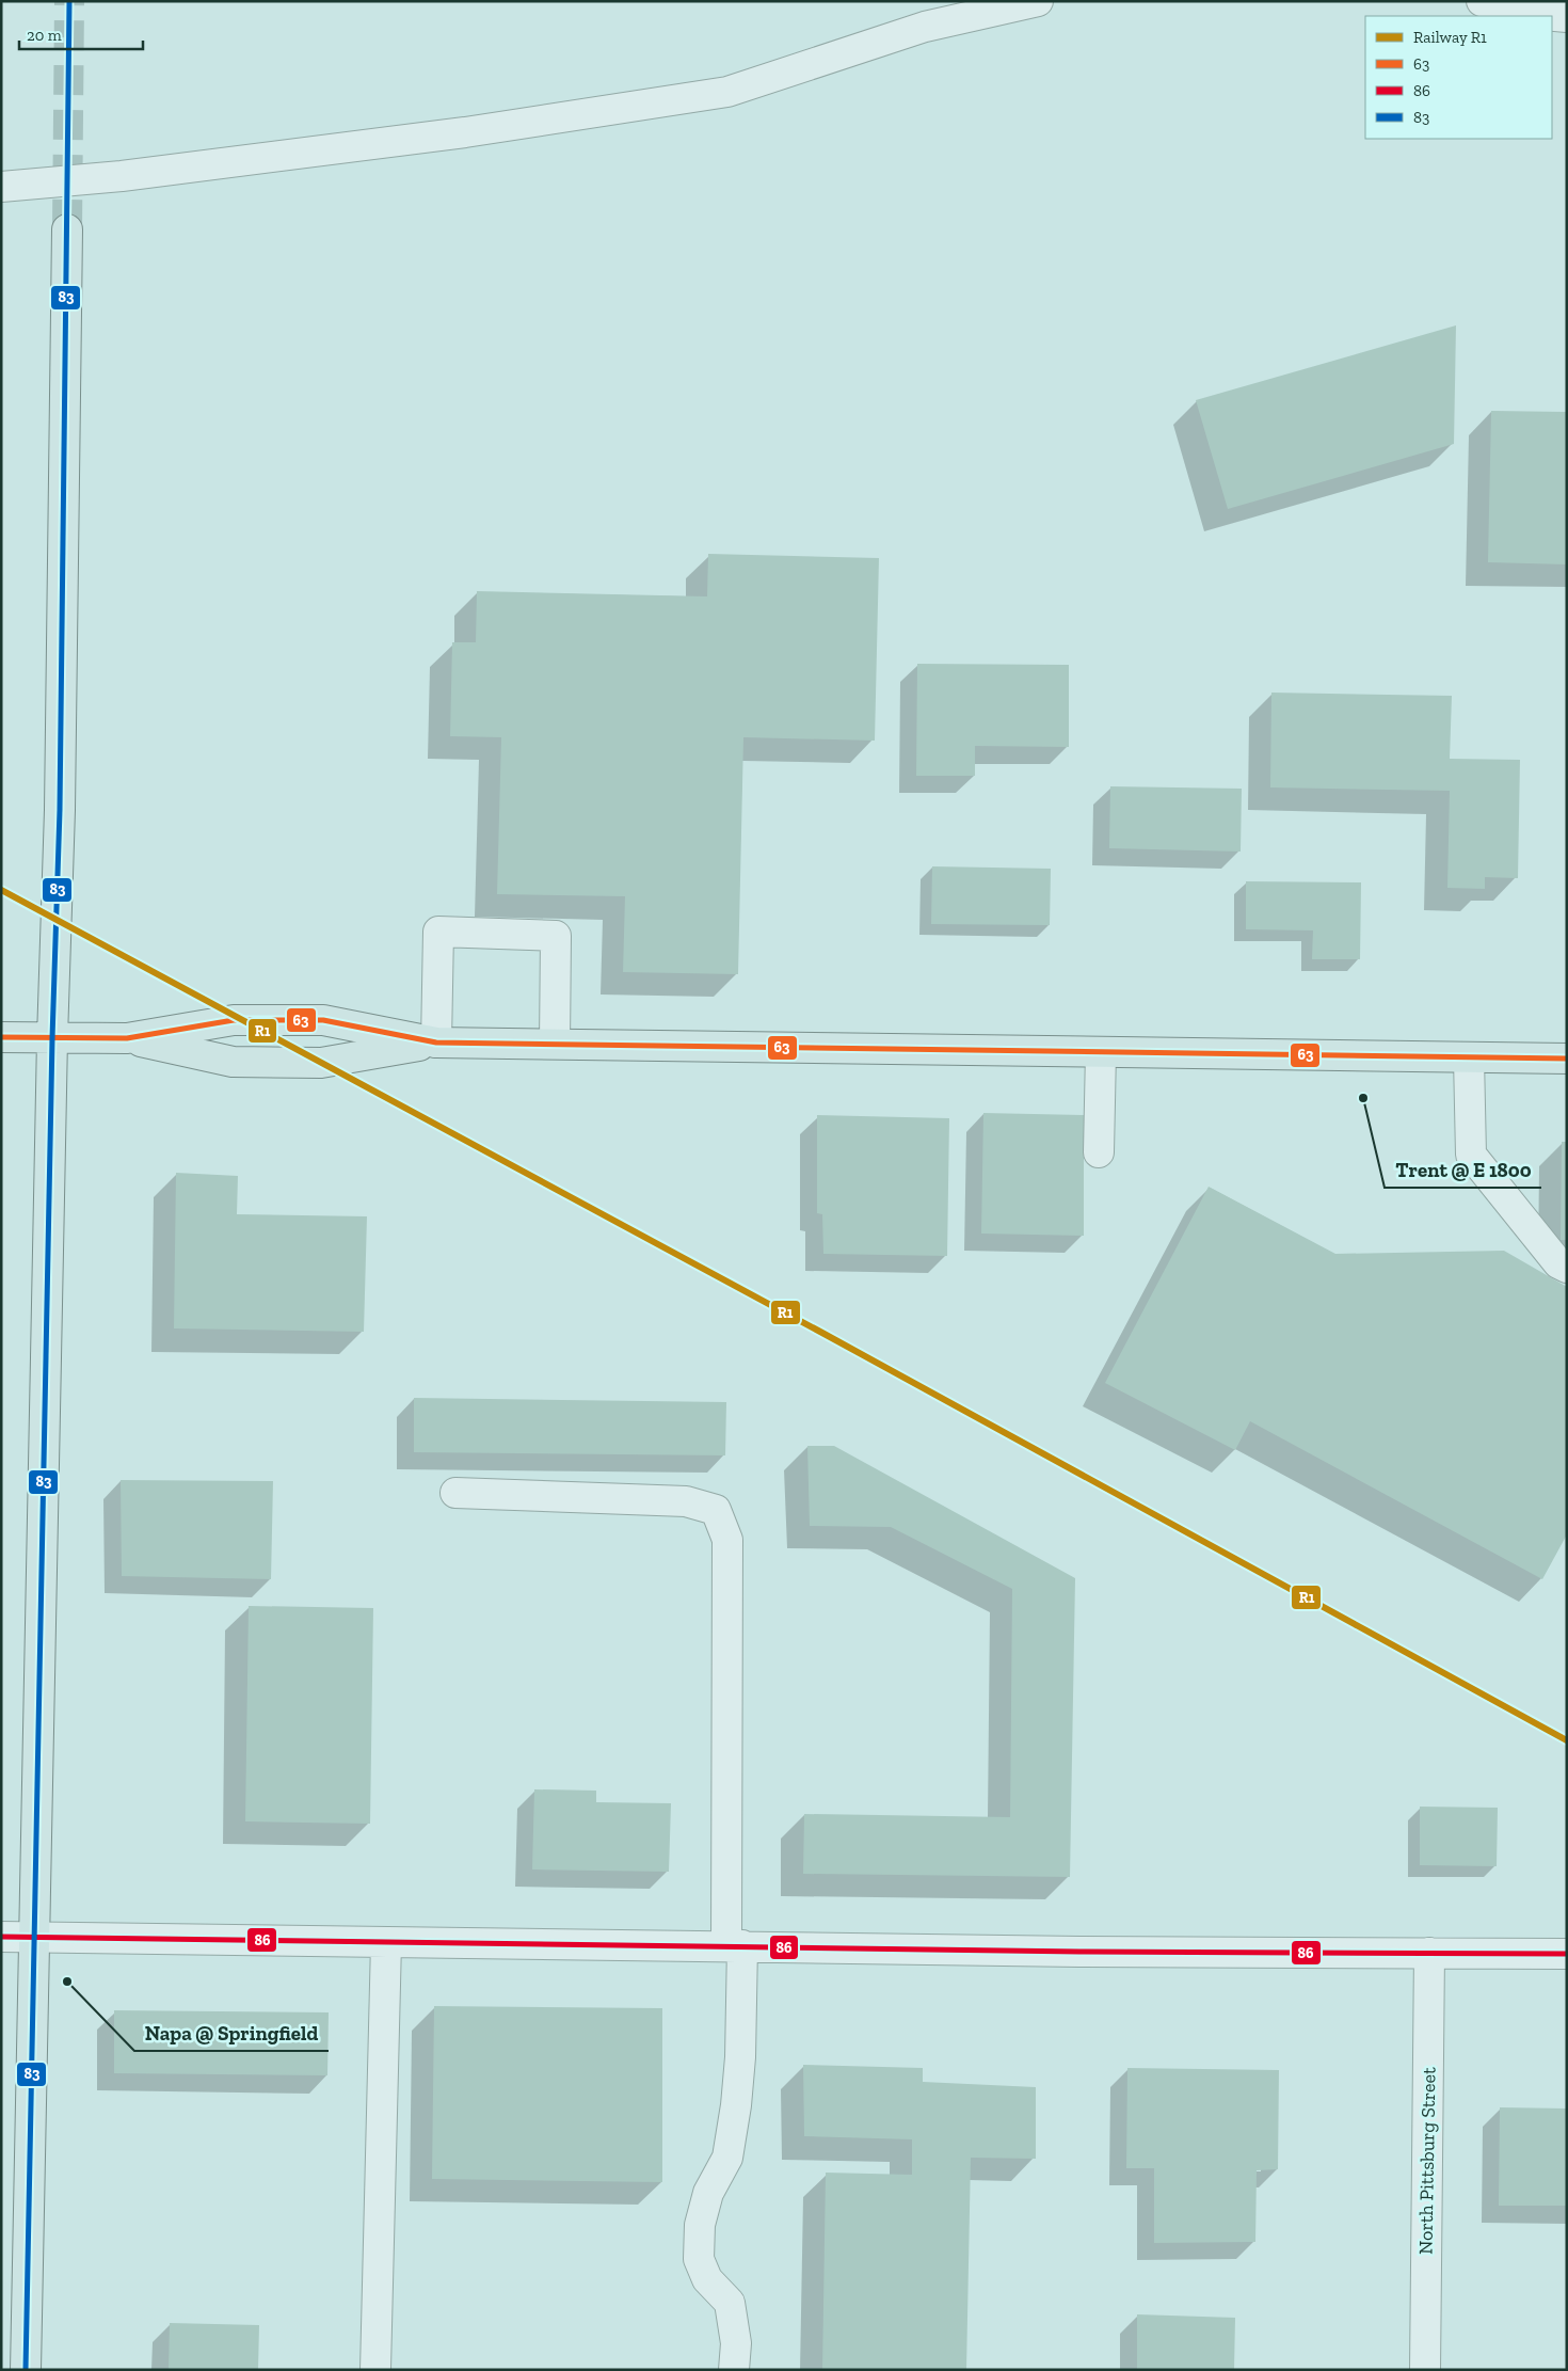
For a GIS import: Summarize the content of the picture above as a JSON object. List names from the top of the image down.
{
  "streets": {
    "street": ["North Pittsburg Street"]
  },
  "places": ["Trent @ E 1800", "Napa @ Springfield"],
  "lines": [
    "transit line 83",
    "rail line R1",
    "transit line 63",
    "transit line 86"
  ],
  "legend": [
    "Railway R1",
    "63",
    "86",
    "83"
  ],
  "scale_bar": "20 m"
}
